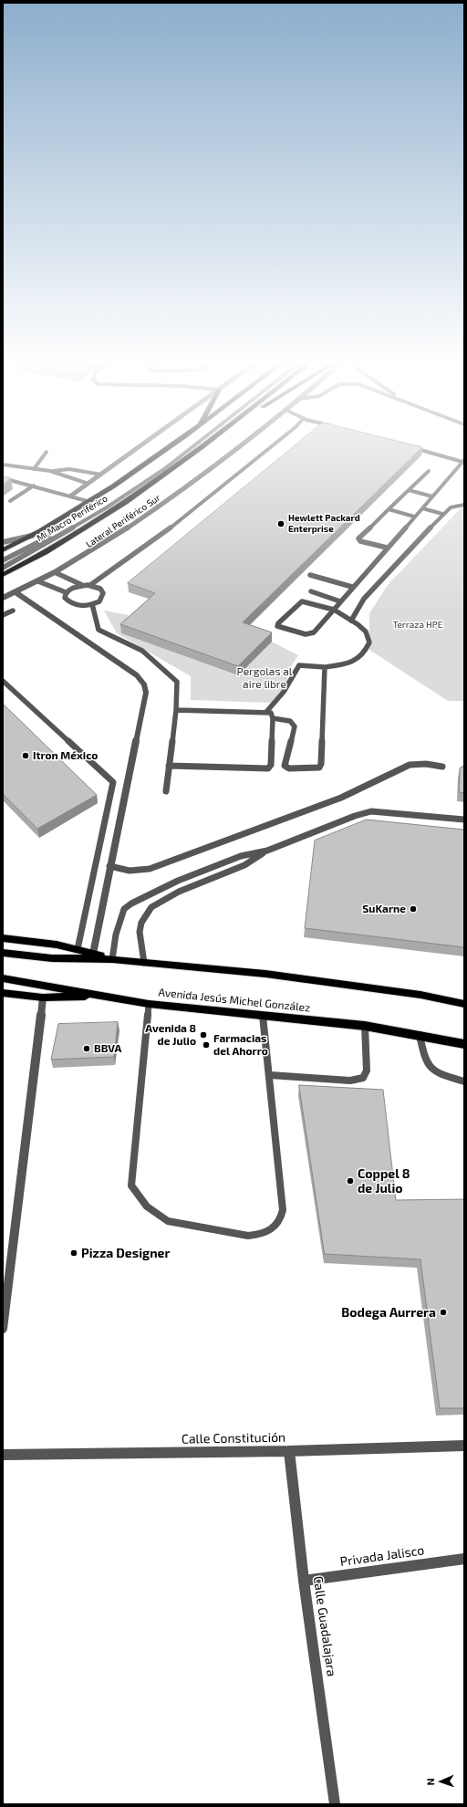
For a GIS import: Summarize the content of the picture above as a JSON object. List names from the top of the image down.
{
  "streets": {
    "main road": ["Avenida Jesús Michel González"],
    "street": [
      "Lateral Periférico Sur",
      "Calle Constitución",
      "Privada Jalisco",
      "Calle Guadalajara"
    ],
    "lane": ["Mi Macro Periférico"]
  },
  "crossings": [
    ["Calle Constitución", "Calle Guadalajara"],
    ["Privada Jalisco", "Calle Guadalajara"]
  ],
  "parks": ["Terraza HPE", "Pergolas al aire libre"],
  "places": [
    "Hewlett Packard Enterprise",
    "Itron México",
    "SuKarne",
    "Avenida 8 de Julio",
    "Farmacias del Ahorro",
    "BBVA",
    "Coppel 8 de Julio",
    "Pizza Designer",
    "Bodega Aurrera"
  ],
  "north": "left"
}
